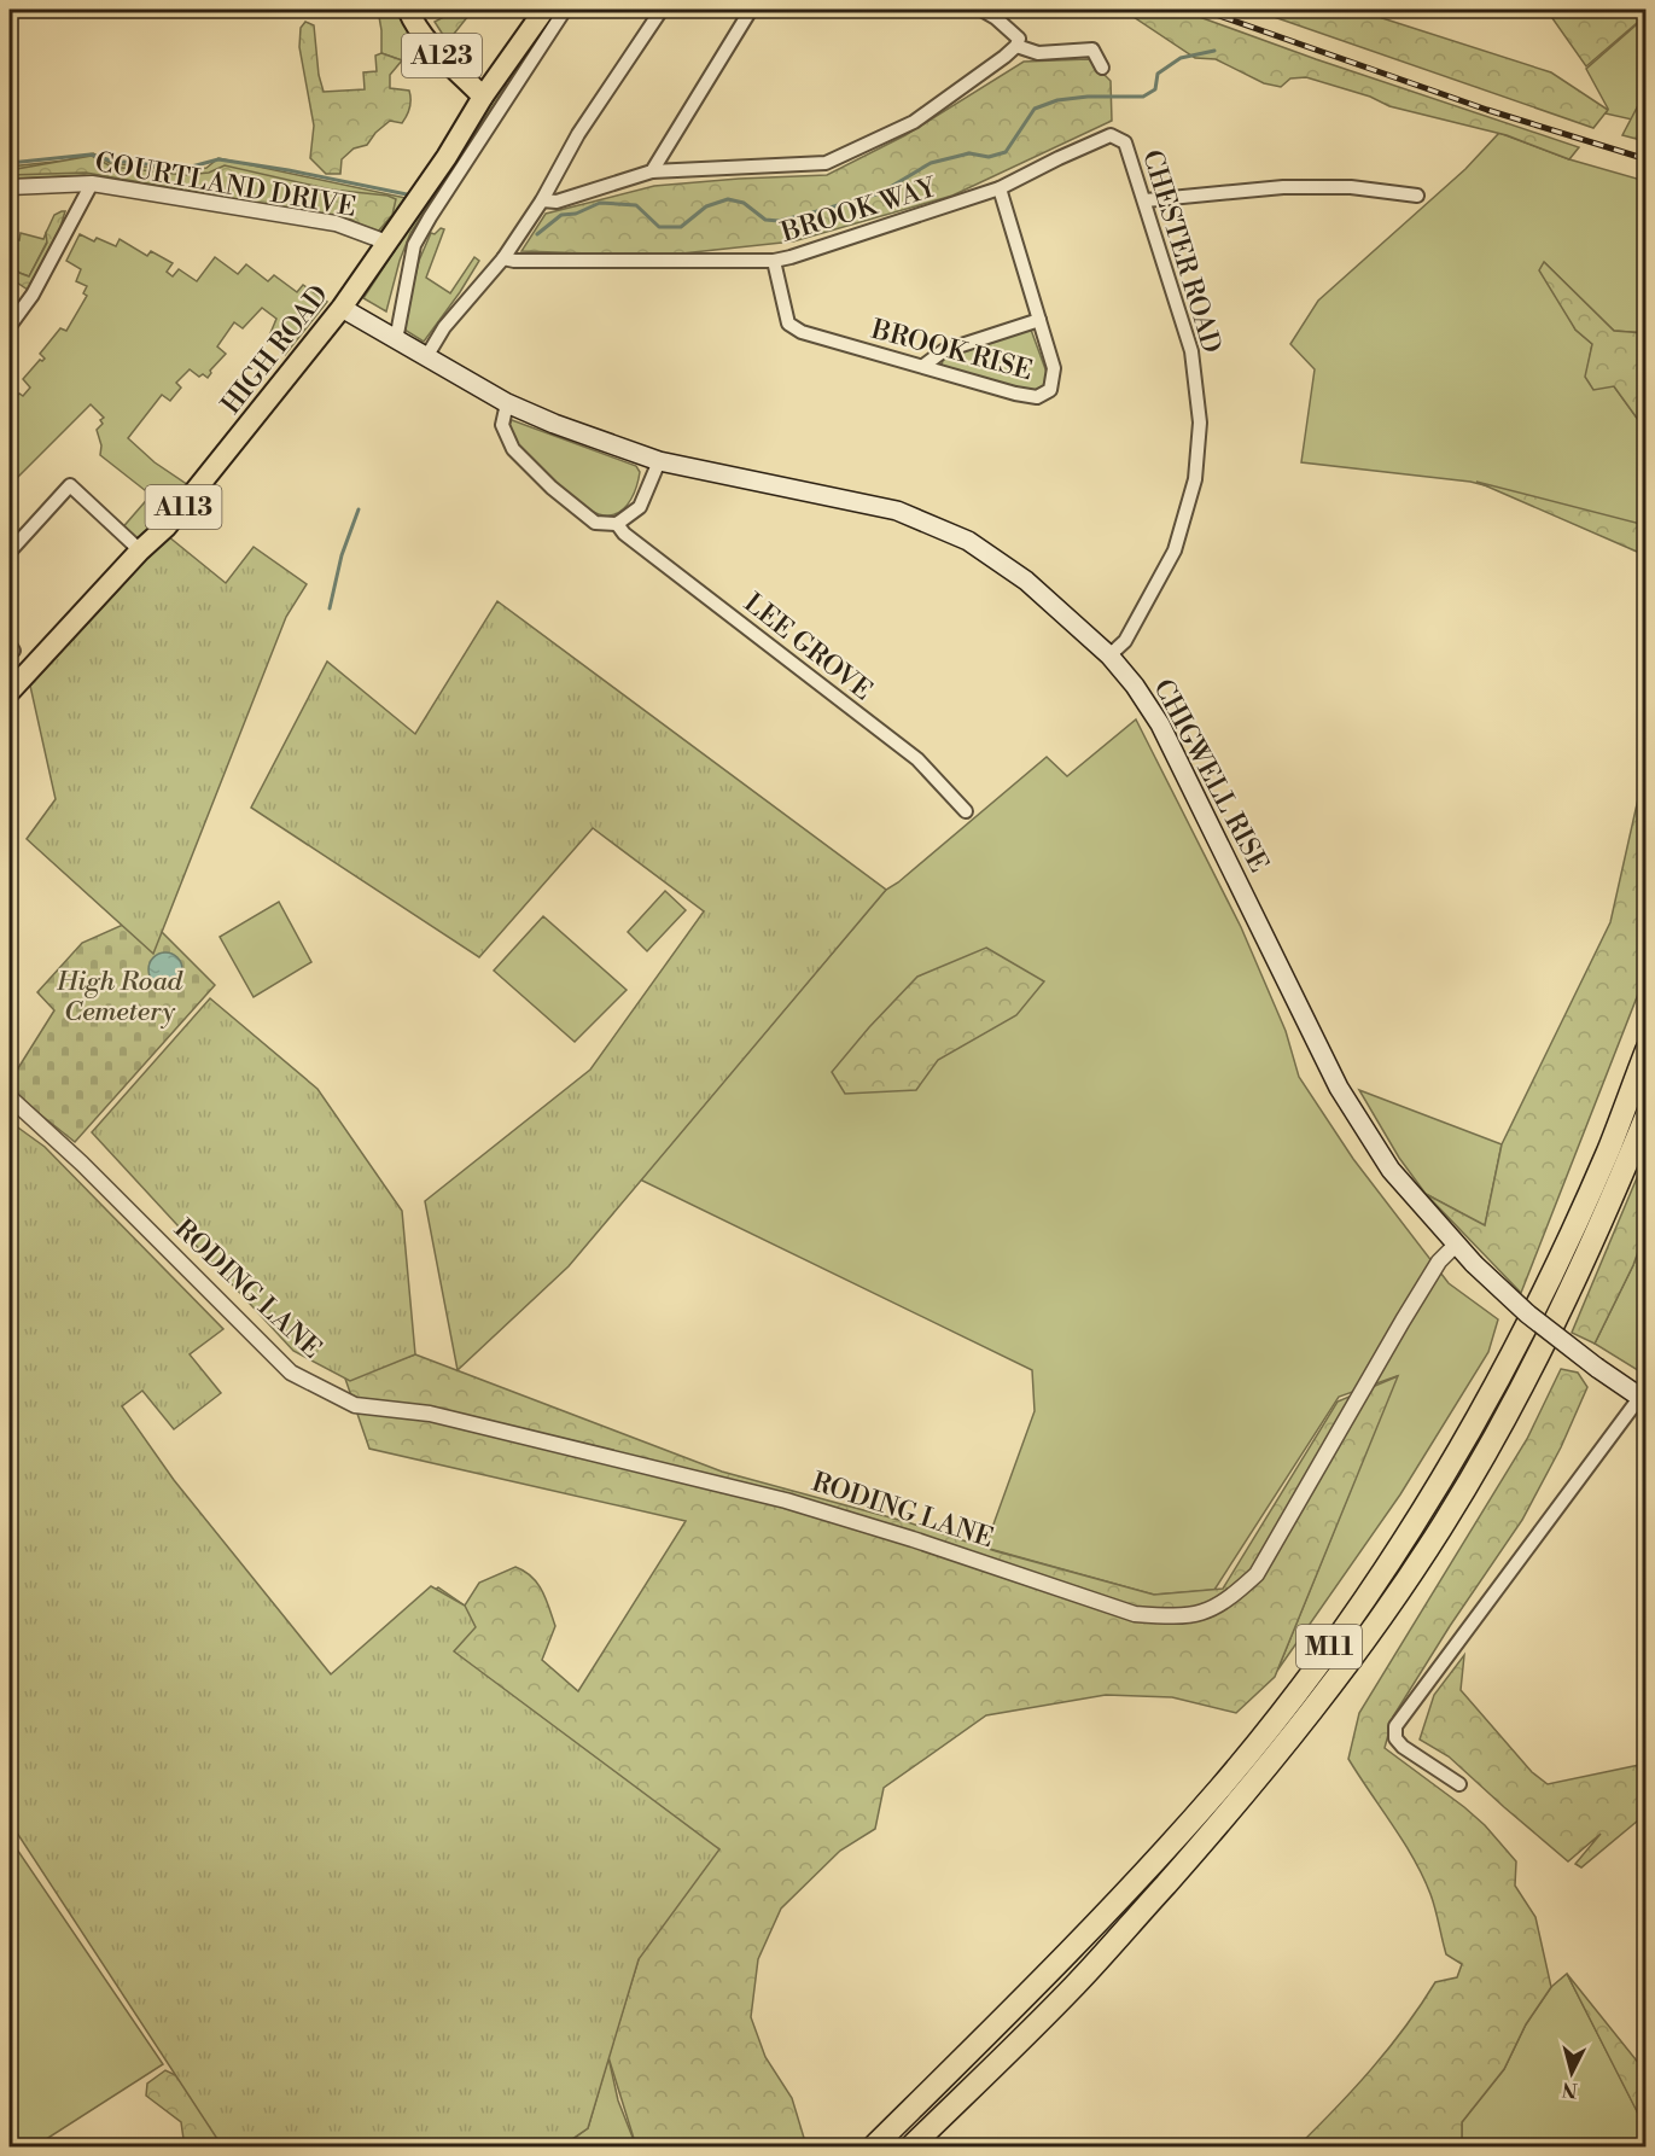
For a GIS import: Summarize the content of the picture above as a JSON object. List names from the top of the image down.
{
  "streets": {
    "highway": ["M11"],
    "main road": [
      "A123",
      "HIGH ROAD",
      "A113",
      "CHIGWELL RISE"
    ],
    "street": [
      "COURTLAND DRIVE",
      "BROOK WAY",
      "CHESTER ROAD",
      "BROOK RISE",
      "LEE GROVE",
      "RODING LANE"
    ]
  },
  "crossings": [
    ["A123", "HIGH ROAD"],
    ["COURTLAND DRIVE", "HIGH ROAD"],
    ["BROOK WAY", "CHESTER ROAD"],
    ["BROOK WAY", "BROOK RISE"],
    ["CHESTER ROAD", "CHIGWELL RISE"],
    ["HIGH ROAD", "CHIGWELL RISE"],
    ["LEE GROVE", "CHIGWELL RISE"],
    ["CHIGWELL RISE", "RODING LANE"]
  ],
  "parks": ["High Road Cemetery"],
  "north": "bottom"
}
